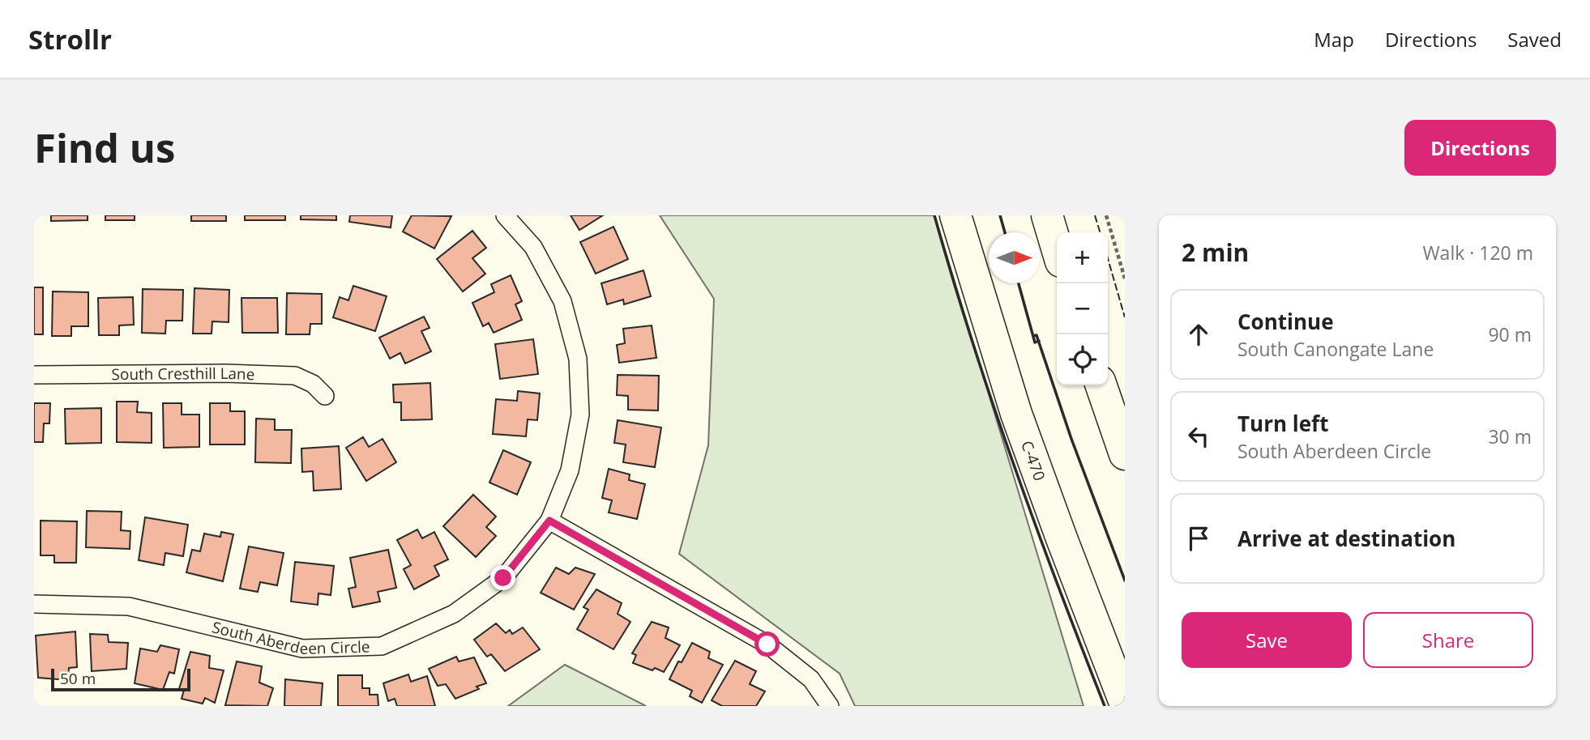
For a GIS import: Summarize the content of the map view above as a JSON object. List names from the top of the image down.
{
  "streets": {
    "highway": ["C-470"],
    "street": ["South Cresthill Lane", "South Aberdeen Circle"]
  },
  "scale_bar": "50 m",
  "north": "right",
  "page": {
    "header": "Strollr",
    "nav": ["Map", "Directions", "Saved"],
    "buttons": [
      "Directions",
      ["Save", "Share"]
    ],
    "title": "Find us",
    "heading": ["2 min", "Walk · 120 m"],
    "map_buttons": ["+", "−"],
    "list": [
      ["Continue", "South Canongate Lane", "90 m"],
      ["Turn left", "South Aberdeen Circle", "30 m"],
      "Arrive at destination"
    ],
    "scale": "50 m"
  }
}
